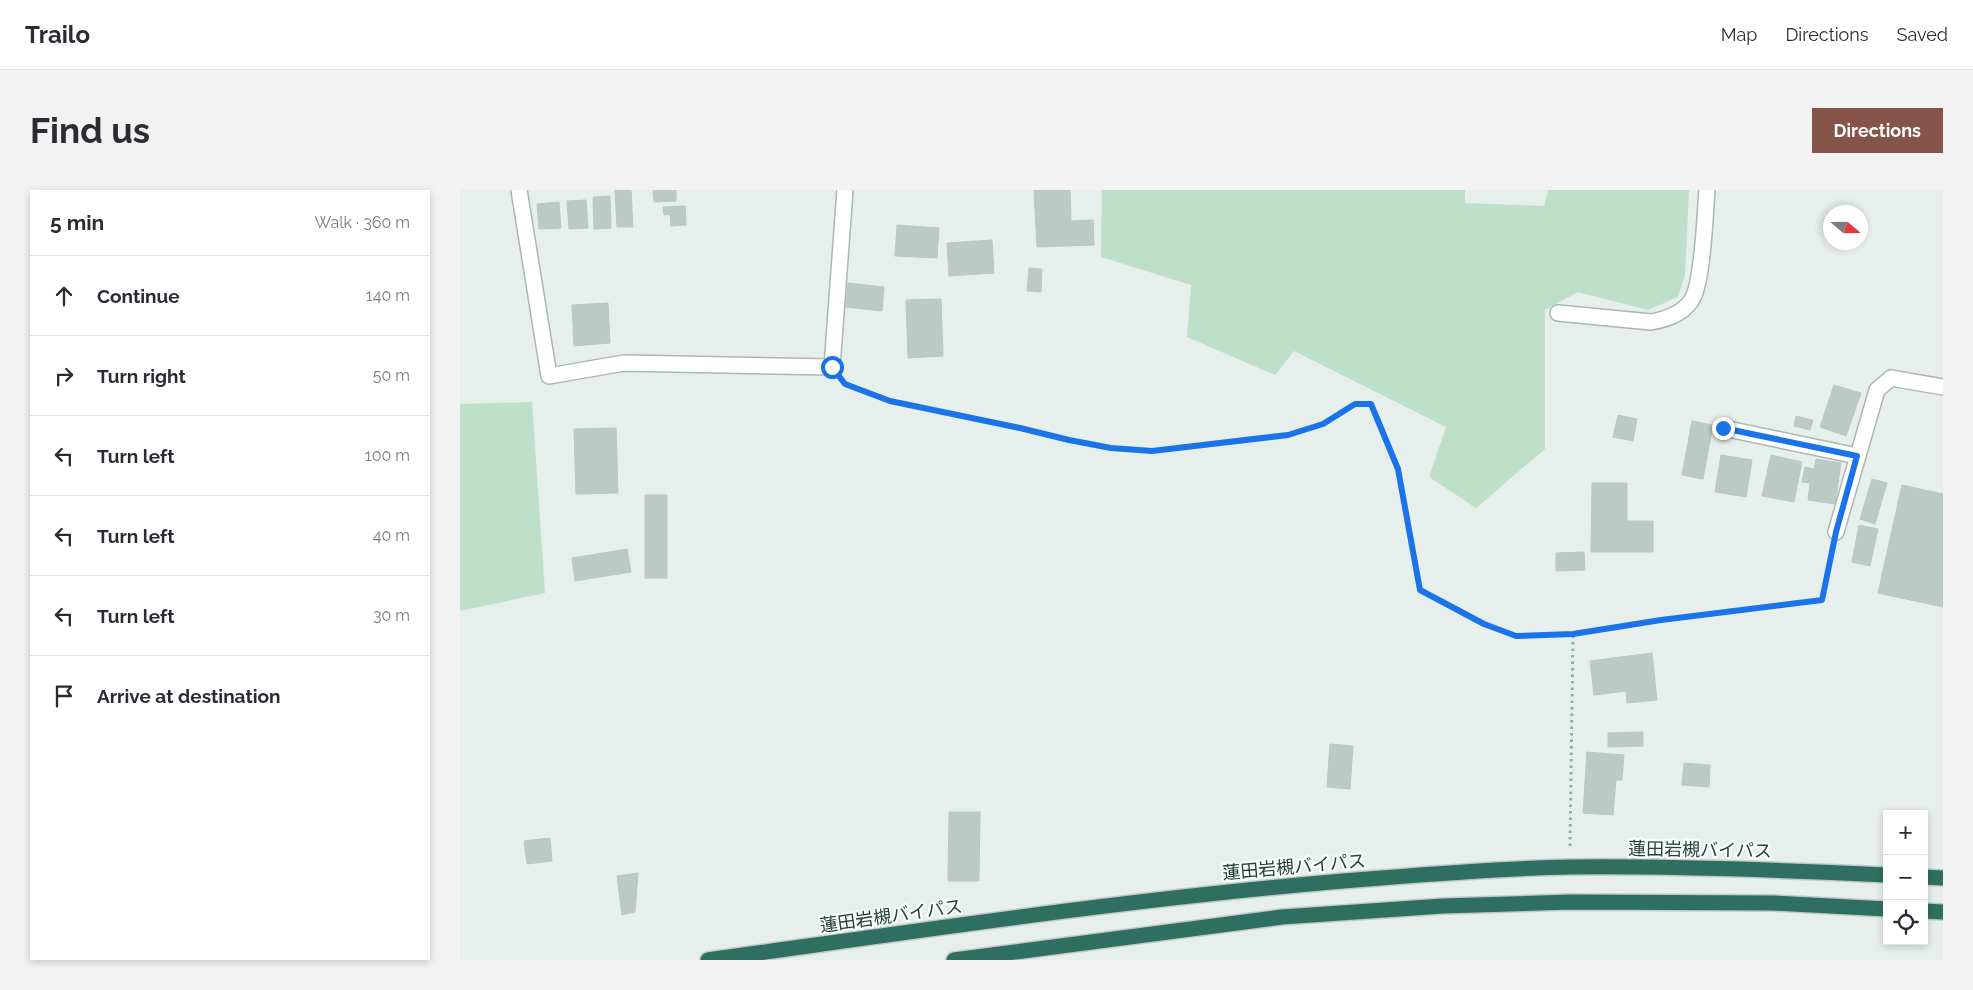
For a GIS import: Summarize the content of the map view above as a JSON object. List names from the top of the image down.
{
  "streets": {
    "highway": ["蓮田岩槻バイパス"]
  },
  "north": "right",
  "page": {
    "header": "Trailo",
    "nav": ["Map", "Directions", "Saved"],
    "buttons": "Directions",
    "title": "Find us",
    "heading": ["5 min", "Walk · 360 m"],
    "list": [
      ["Continue", "140 m"],
      ["Turn right", "50 m"],
      ["Turn left", "100 m"],
      ["Turn left", "40 m"],
      ["Turn left", "30 m"],
      "Arrive at destination"
    ],
    "map_buttons": ["+", "−"]
  }
}
